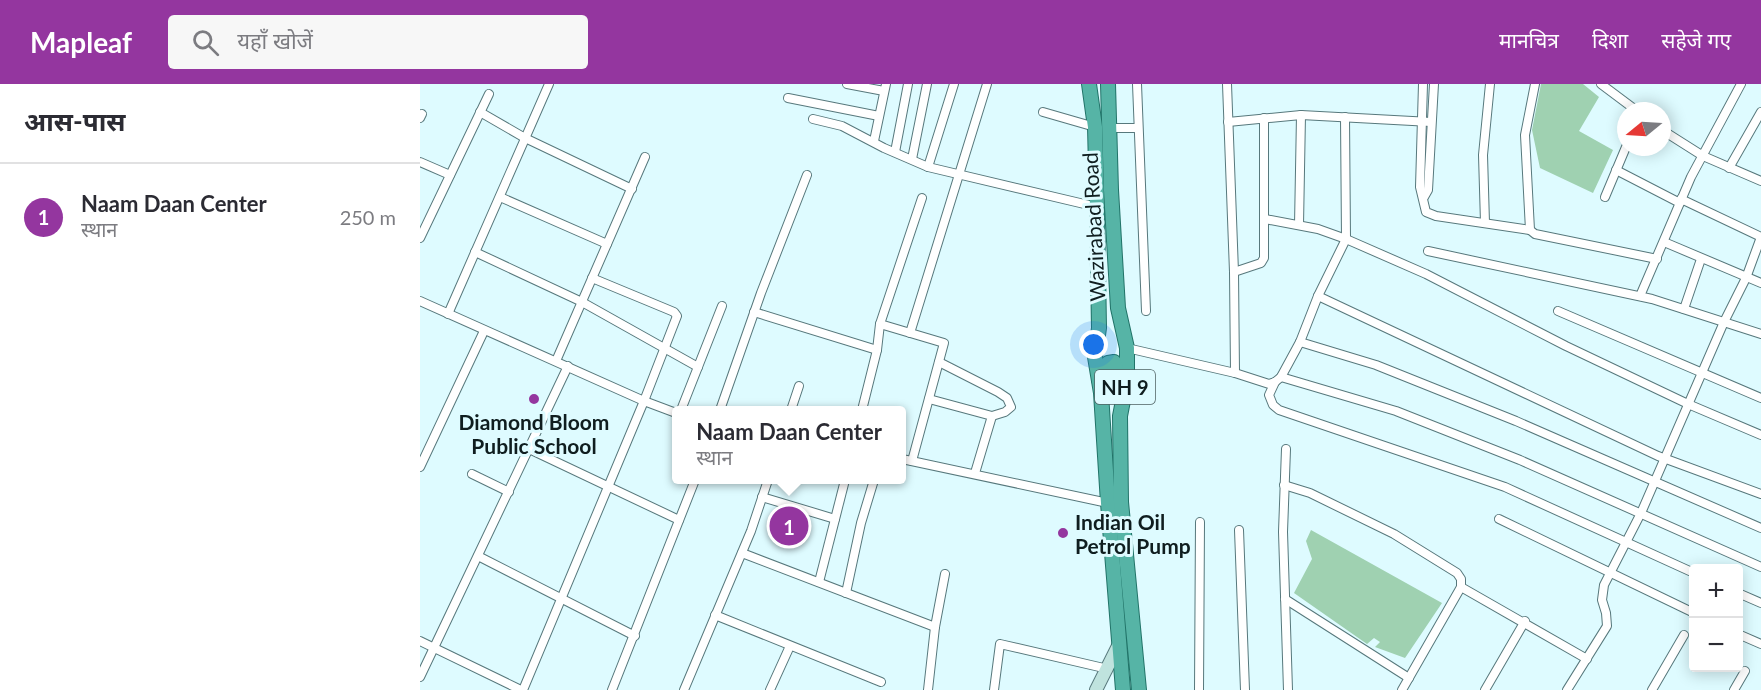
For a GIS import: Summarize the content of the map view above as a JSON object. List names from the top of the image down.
{
  "streets": {
    "highway": ["Wazirabad Road", "NH 9"]
  },
  "places": ["Diamond Bloom Public School", "Indian Oil Petrol Pump"],
  "north": "left",
  "page": {
    "header": "Mapleaf",
    "search": "यहाँ खोजें",
    "nav": ["मानचित्र", "दिशा", "सहेजे गए"],
    "heading": "आस-पास",
    "list": [
      {
        "mark": "1",
        "name": "Naam Daan Center",
        "note": "स्थान",
        "value": "250 m"
      }
    ],
    "popup": ["Naam Daan Center", "स्थान"],
    "pins": "1",
    "map_buttons": ["+", "−"]
  }
}
